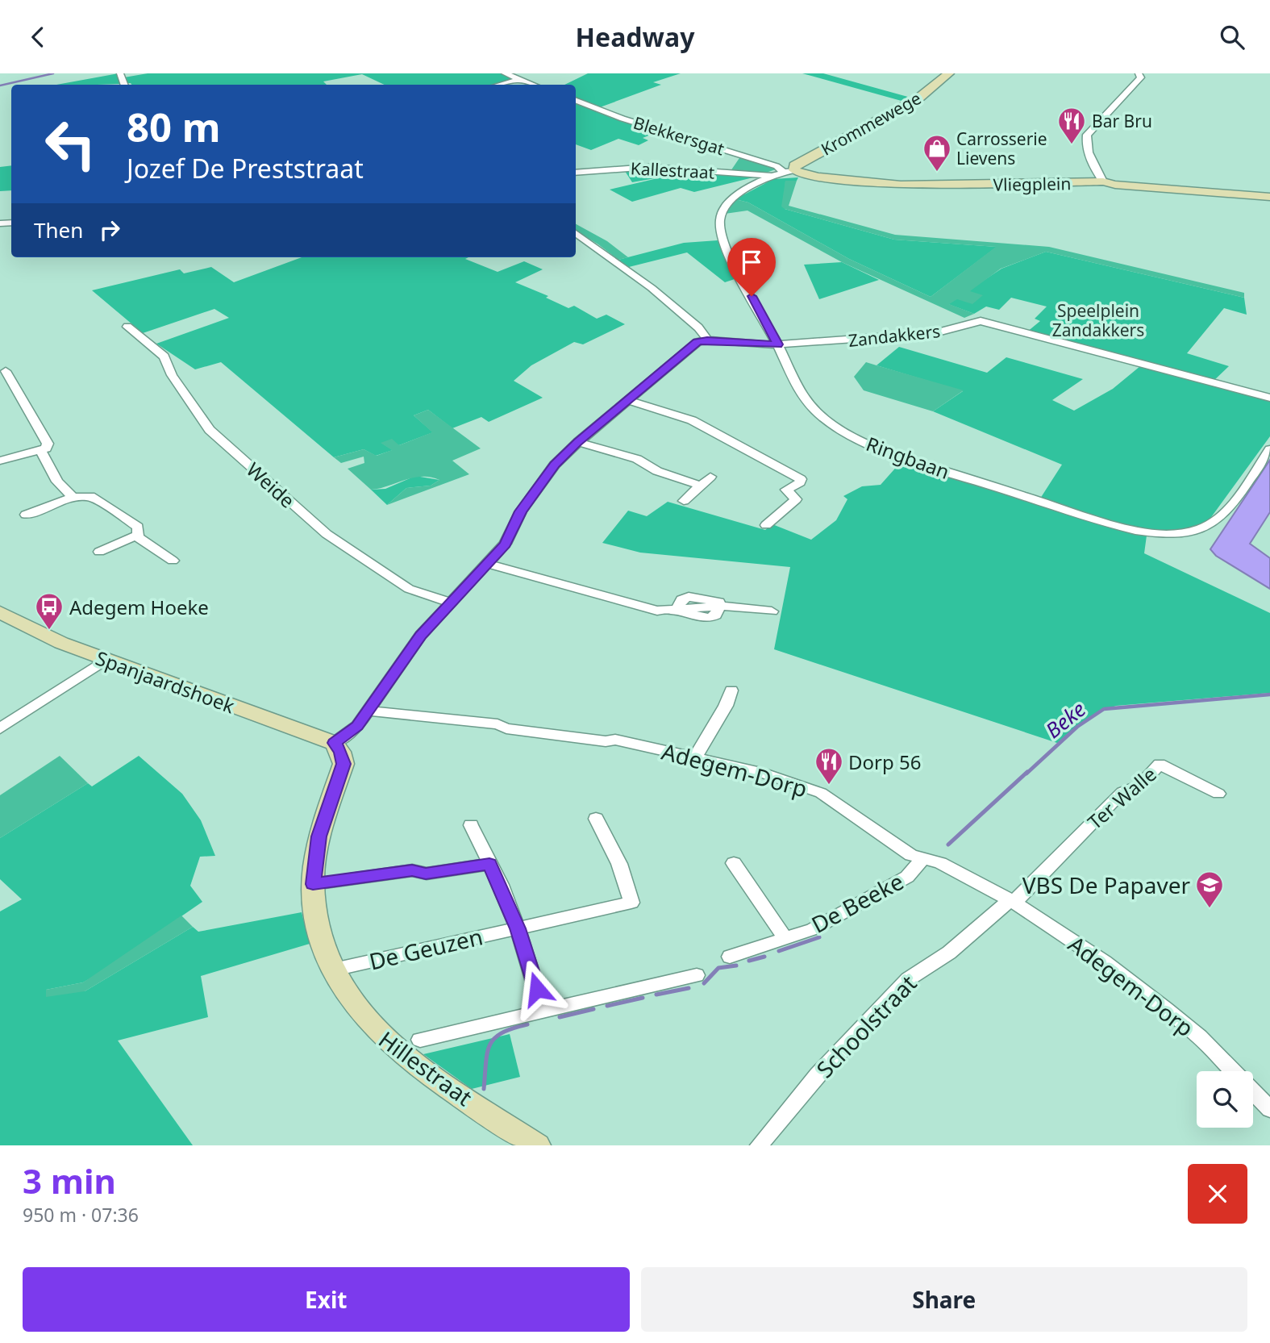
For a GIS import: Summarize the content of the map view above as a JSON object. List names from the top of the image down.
{
  "streets": {
    "street": [
      "Krommewege",
      "Blekkersgat",
      "Kallestraat",
      "Vliegplein",
      "Zandakkers",
      "Ringbaan",
      "Weide",
      "Spanjaardshoek",
      "Adegem-Dorp",
      "Ter Walle",
      "De Beeke",
      "De Geuzen",
      "Schoolstraat",
      "Hillestraat"
    ]
  },
  "crossings": [
    ["Krommewege", "Blekkersgat"],
    ["Krommewege", "Vliegplein"],
    ["Krommewege", "Ringbaan"],
    ["Blekkersgat", "Vliegplein"],
    ["Blekkersgat", "Ringbaan"],
    ["Kallestraat", "Ringbaan"],
    ["Vliegplein", "Ringbaan"],
    ["Zandakkers", "Ringbaan"],
    ["Spanjaardshoek", "Hillestraat"],
    ["Adegem-Dorp", "Ter Walle"],
    ["Adegem-Dorp", "De Beeke"],
    ["Adegem-Dorp", "Schoolstraat"],
    ["Ter Walle", "Schoolstraat"],
    ["De Geuzen", "Hillestraat"]
  ],
  "water": ["Beke"],
  "parks": ["Speelplein Zandakkers"],
  "places": {
    "restaurant": ["Bar Bru", "Dorp 56"],
    "shop": ["Carrosserie Lievens"],
    "bus stop": ["Adegem Hoeke"],
    "school or university": ["VBS De Papaver"]
  },
  "page": {
    "header": "Headway",
    "turn": ["80 m", "Jozef De Preststraat"],
    "then": "Then",
    "heading": ["3 min", "950 m · 07:36"],
    "buttons": ["Exit", "Share"]
  }
}
